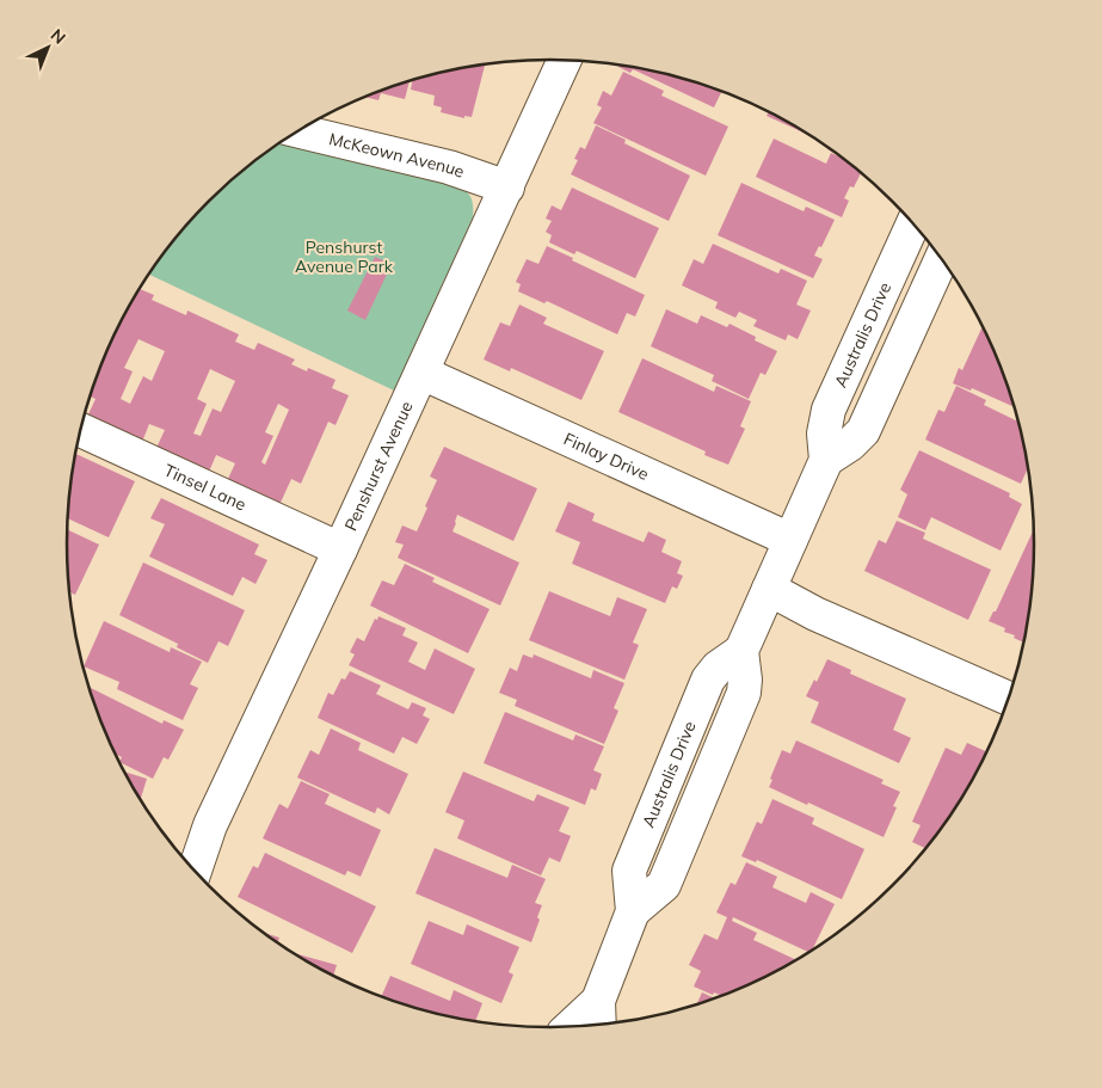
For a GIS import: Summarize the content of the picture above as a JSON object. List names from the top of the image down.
{
  "streets": {
    "street": [
      "McKeown Avenue",
      "Australis Drive",
      "Finlay Drive",
      "Penshurst Avenue",
      "Tinsel Lane"
    ]
  },
  "crossings": [
    ["McKeown Avenue", "Penshurst Avenue"],
    ["Australis Drive", "Finlay Drive"],
    ["Finlay Drive", "Penshurst Avenue"],
    ["Penshurst Avenue", "Tinsel Lane"]
  ],
  "parks": ["Penshurst Avenue Park"],
  "north": "top right"
}
